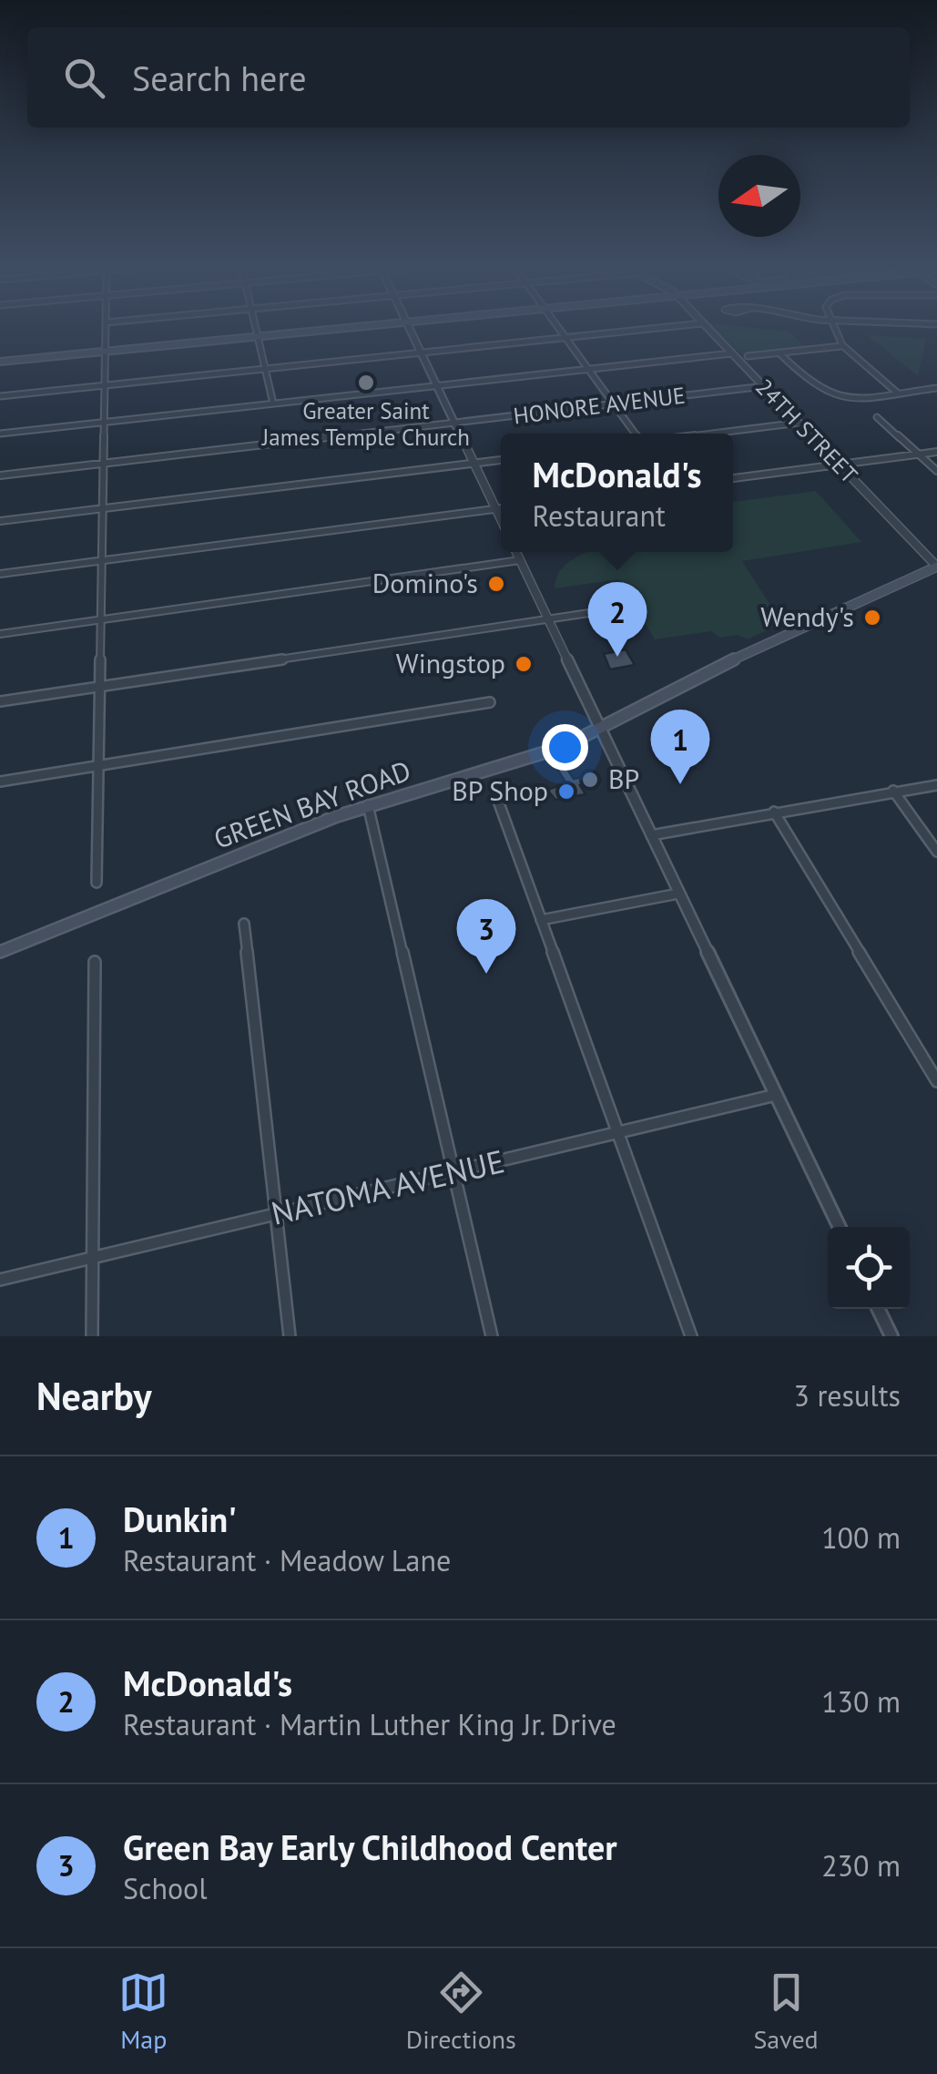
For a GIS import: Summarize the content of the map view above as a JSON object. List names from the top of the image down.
{
  "streets": {
    "main road": ["GREEN BAY ROAD"],
    "street": ["HONORE AVENUE", "24TH STREET", "NATOMA AVENUE"]
  },
  "crossings": [
    ["HONORE AVENUE", "24TH STREET"],
    ["24TH STREET", "GREEN BAY ROAD"]
  ],
  "places": [
    "Greater Saint James Temple Church",
    "Domino's",
    "Wendy's",
    "Wingstop",
    "BP",
    "BP Shop"
  ],
  "north": "left",
  "page": {
    "search": "Search here",
    "popup": ["McDonald's", "Restaurant"],
    "pins": ["2", "1", "3"],
    "heading": ["Nearby", "3 results"],
    "list": [
      {
        "mark": "1",
        "name": "Dunkin'",
        "note": "Restaurant · Meadow Lane",
        "value": "100 m"
      },
      {
        "mark": "2",
        "name": "McDonald's",
        "note": "Restaurant · Martin Luther King Jr. Drive",
        "value": "130 m"
      },
      {
        "mark": "3",
        "name": "Green Bay Early Childhood Center",
        "note": "School",
        "value": "230 m"
      }
    ],
    "nav": ["Map", "Directions", "Saved"]
  }
}
